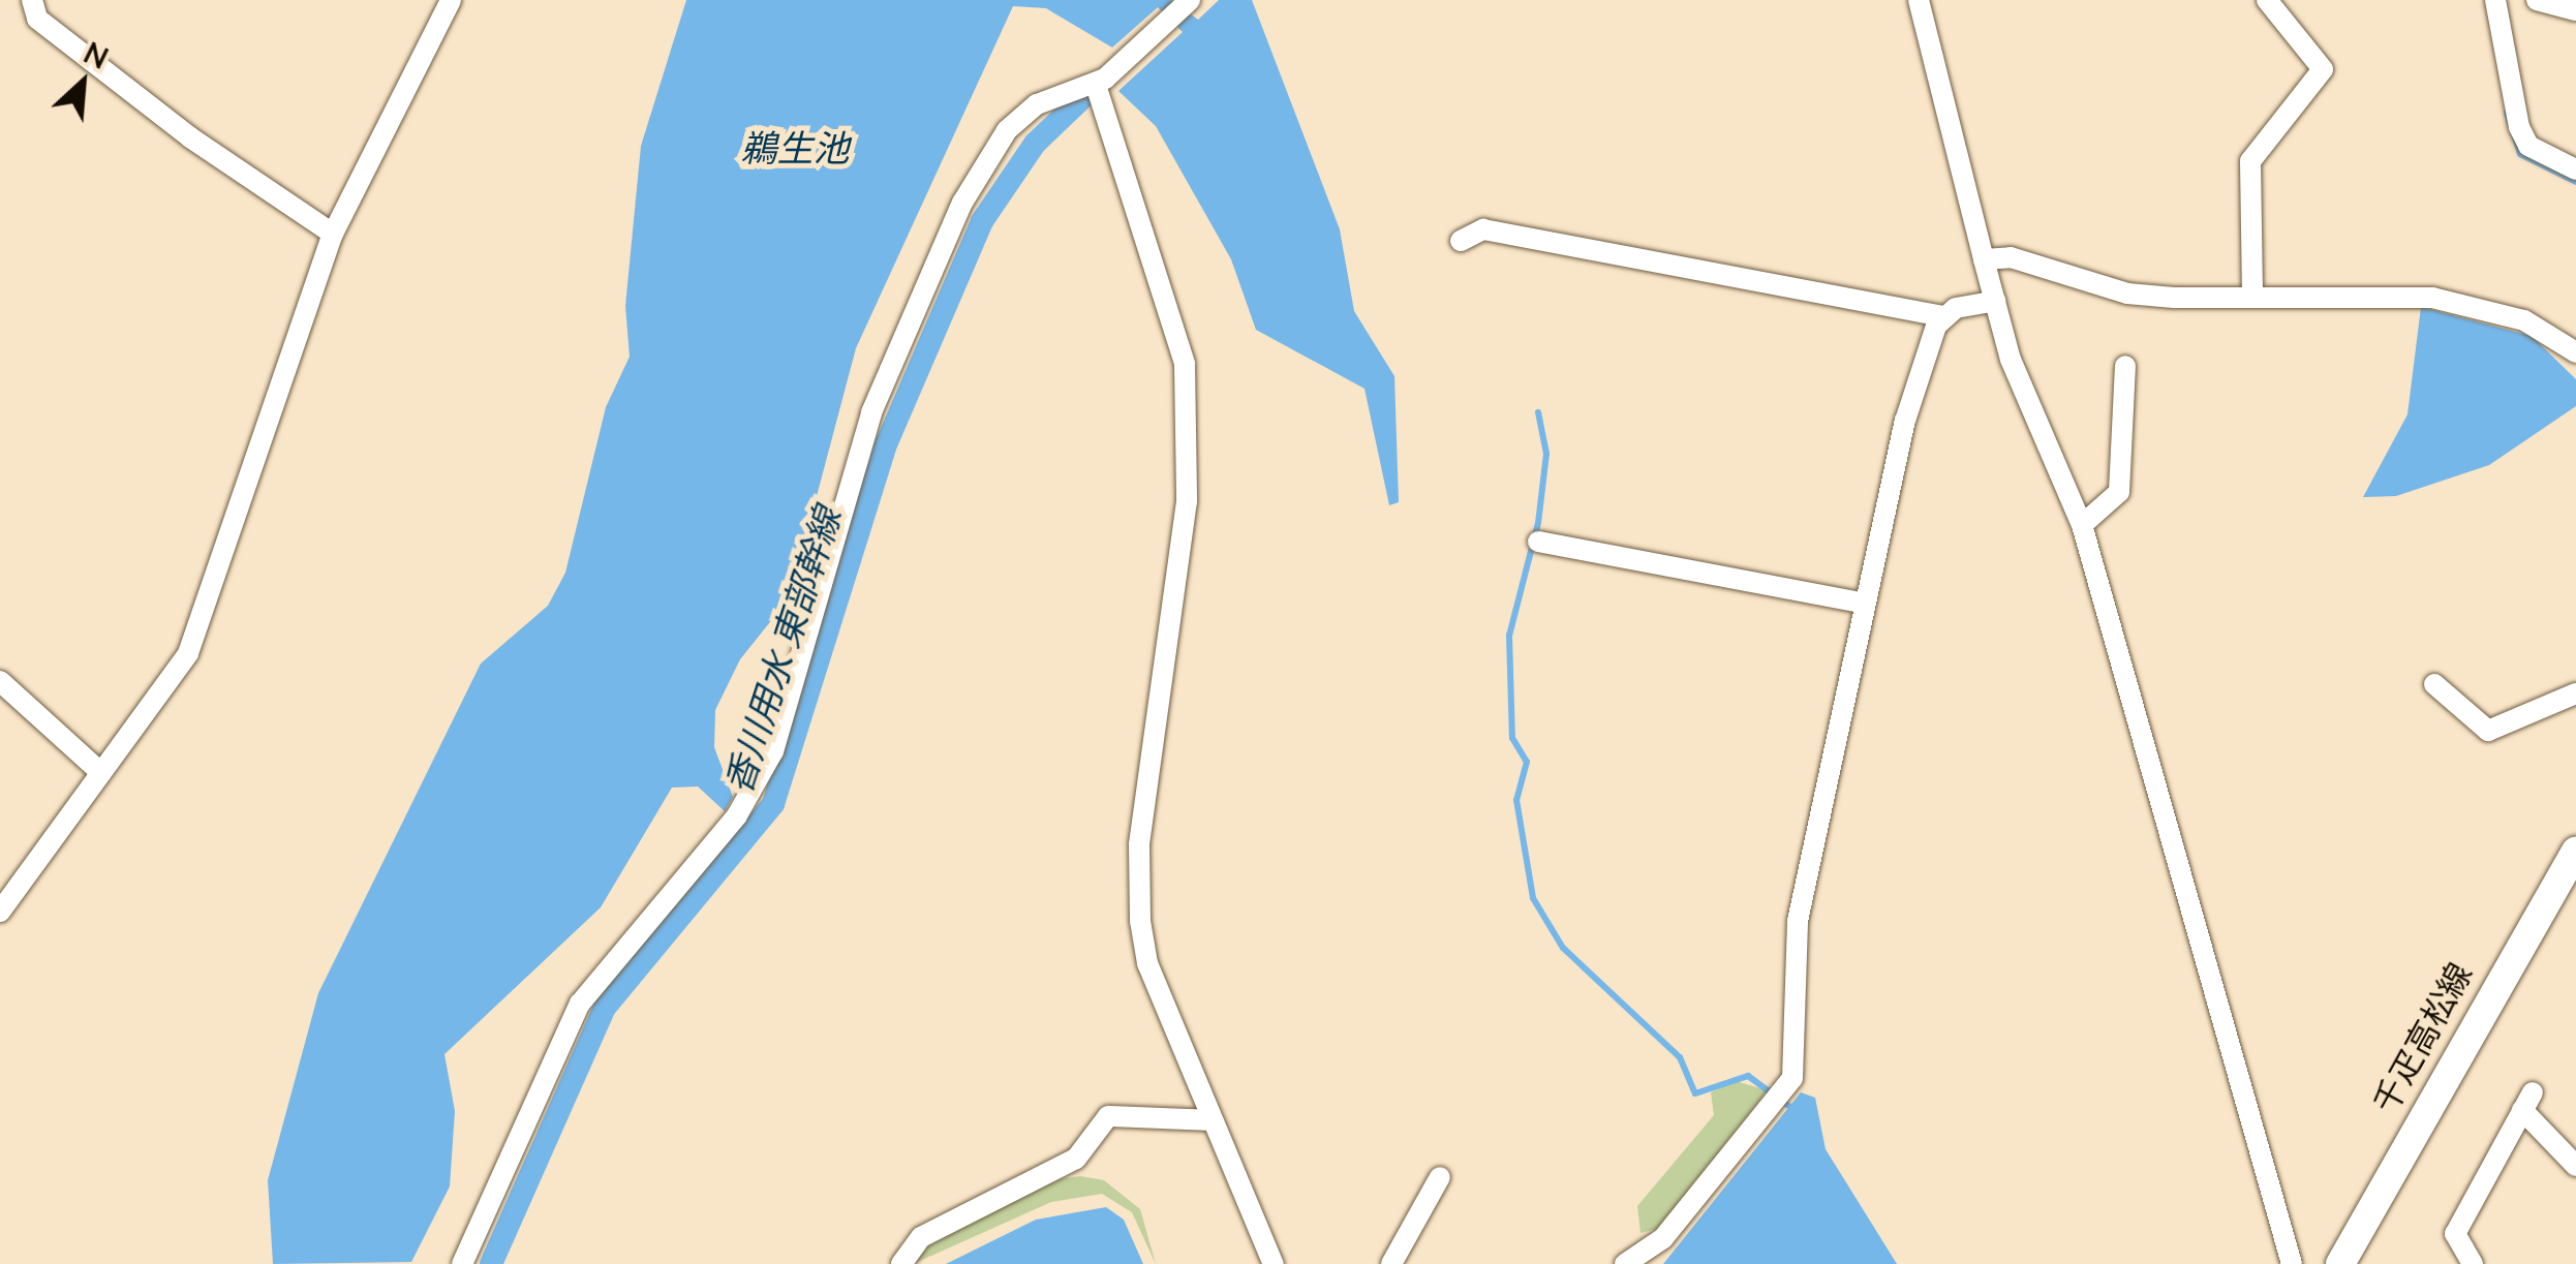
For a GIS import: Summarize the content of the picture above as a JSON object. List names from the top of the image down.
{
  "streets": {
    "main road": ["千疋高松線"]
  },
  "water": ["鵜生池", "香川用水 東部幹線"],
  "north": "top right"
}
